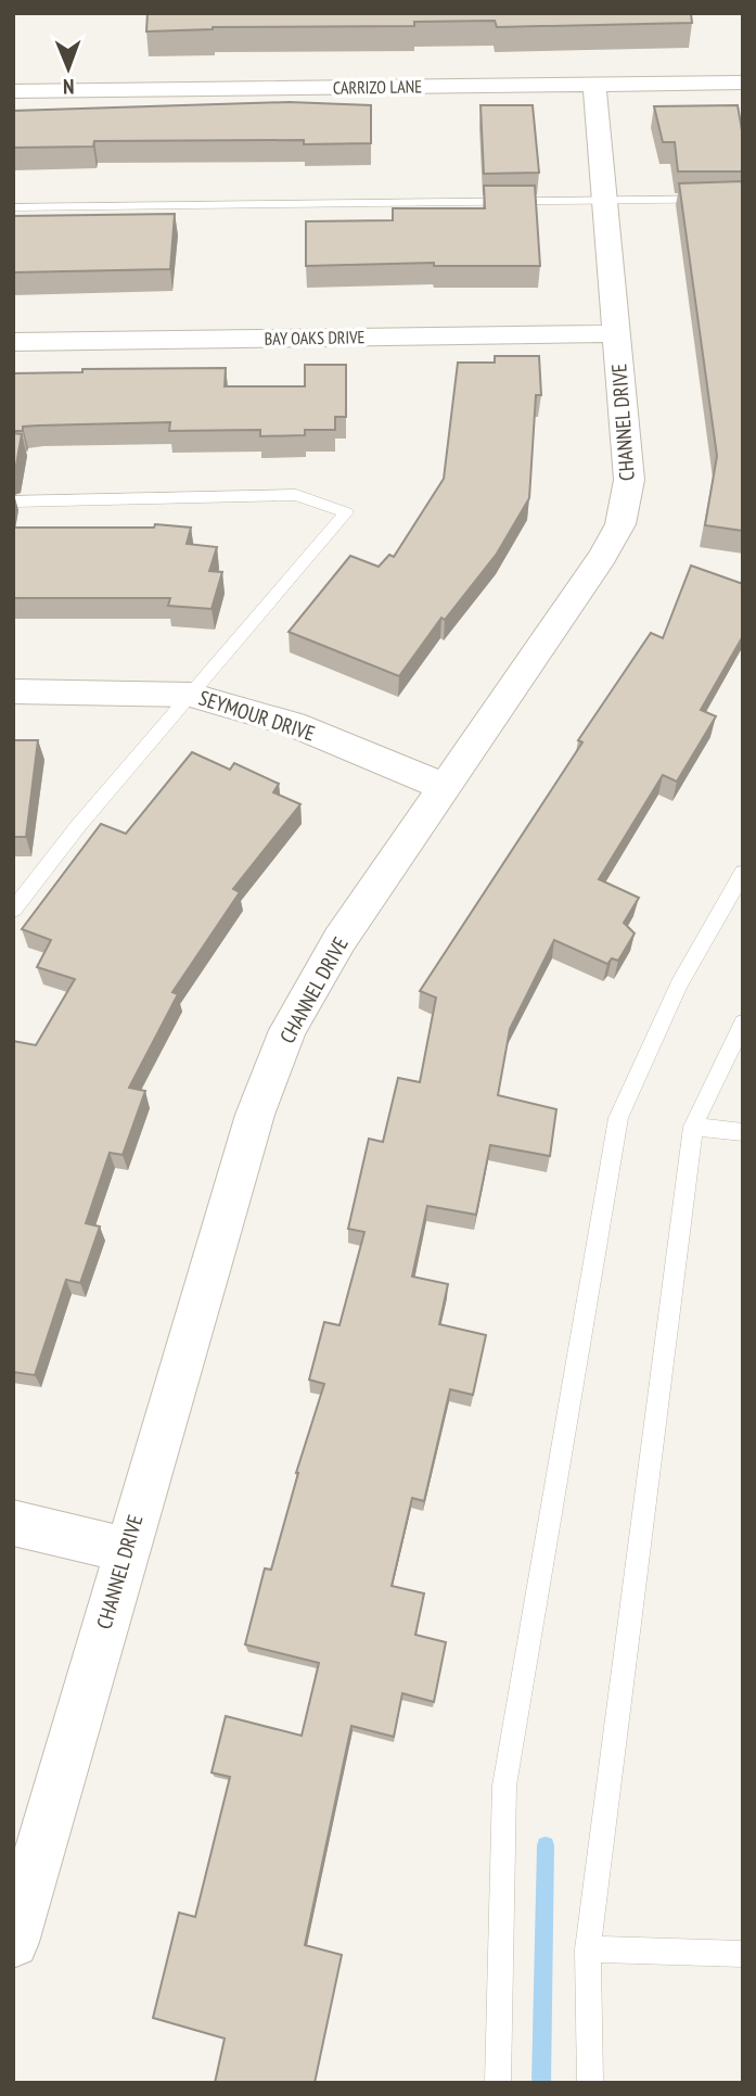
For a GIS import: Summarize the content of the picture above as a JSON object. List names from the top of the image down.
{
  "streets": {
    "street": [
      "CARRIZO LANE",
      "BAY OAKS DRIVE",
      "CHANNEL DRIVE",
      "SEYMOUR DRIVE"
    ]
  },
  "crossings": [
    ["CARRIZO LANE", "CHANNEL DRIVE"],
    ["BAY OAKS DRIVE", "CHANNEL DRIVE"],
    ["CHANNEL DRIVE", "SEYMOUR DRIVE"]
  ],
  "north": "bottom"
}
